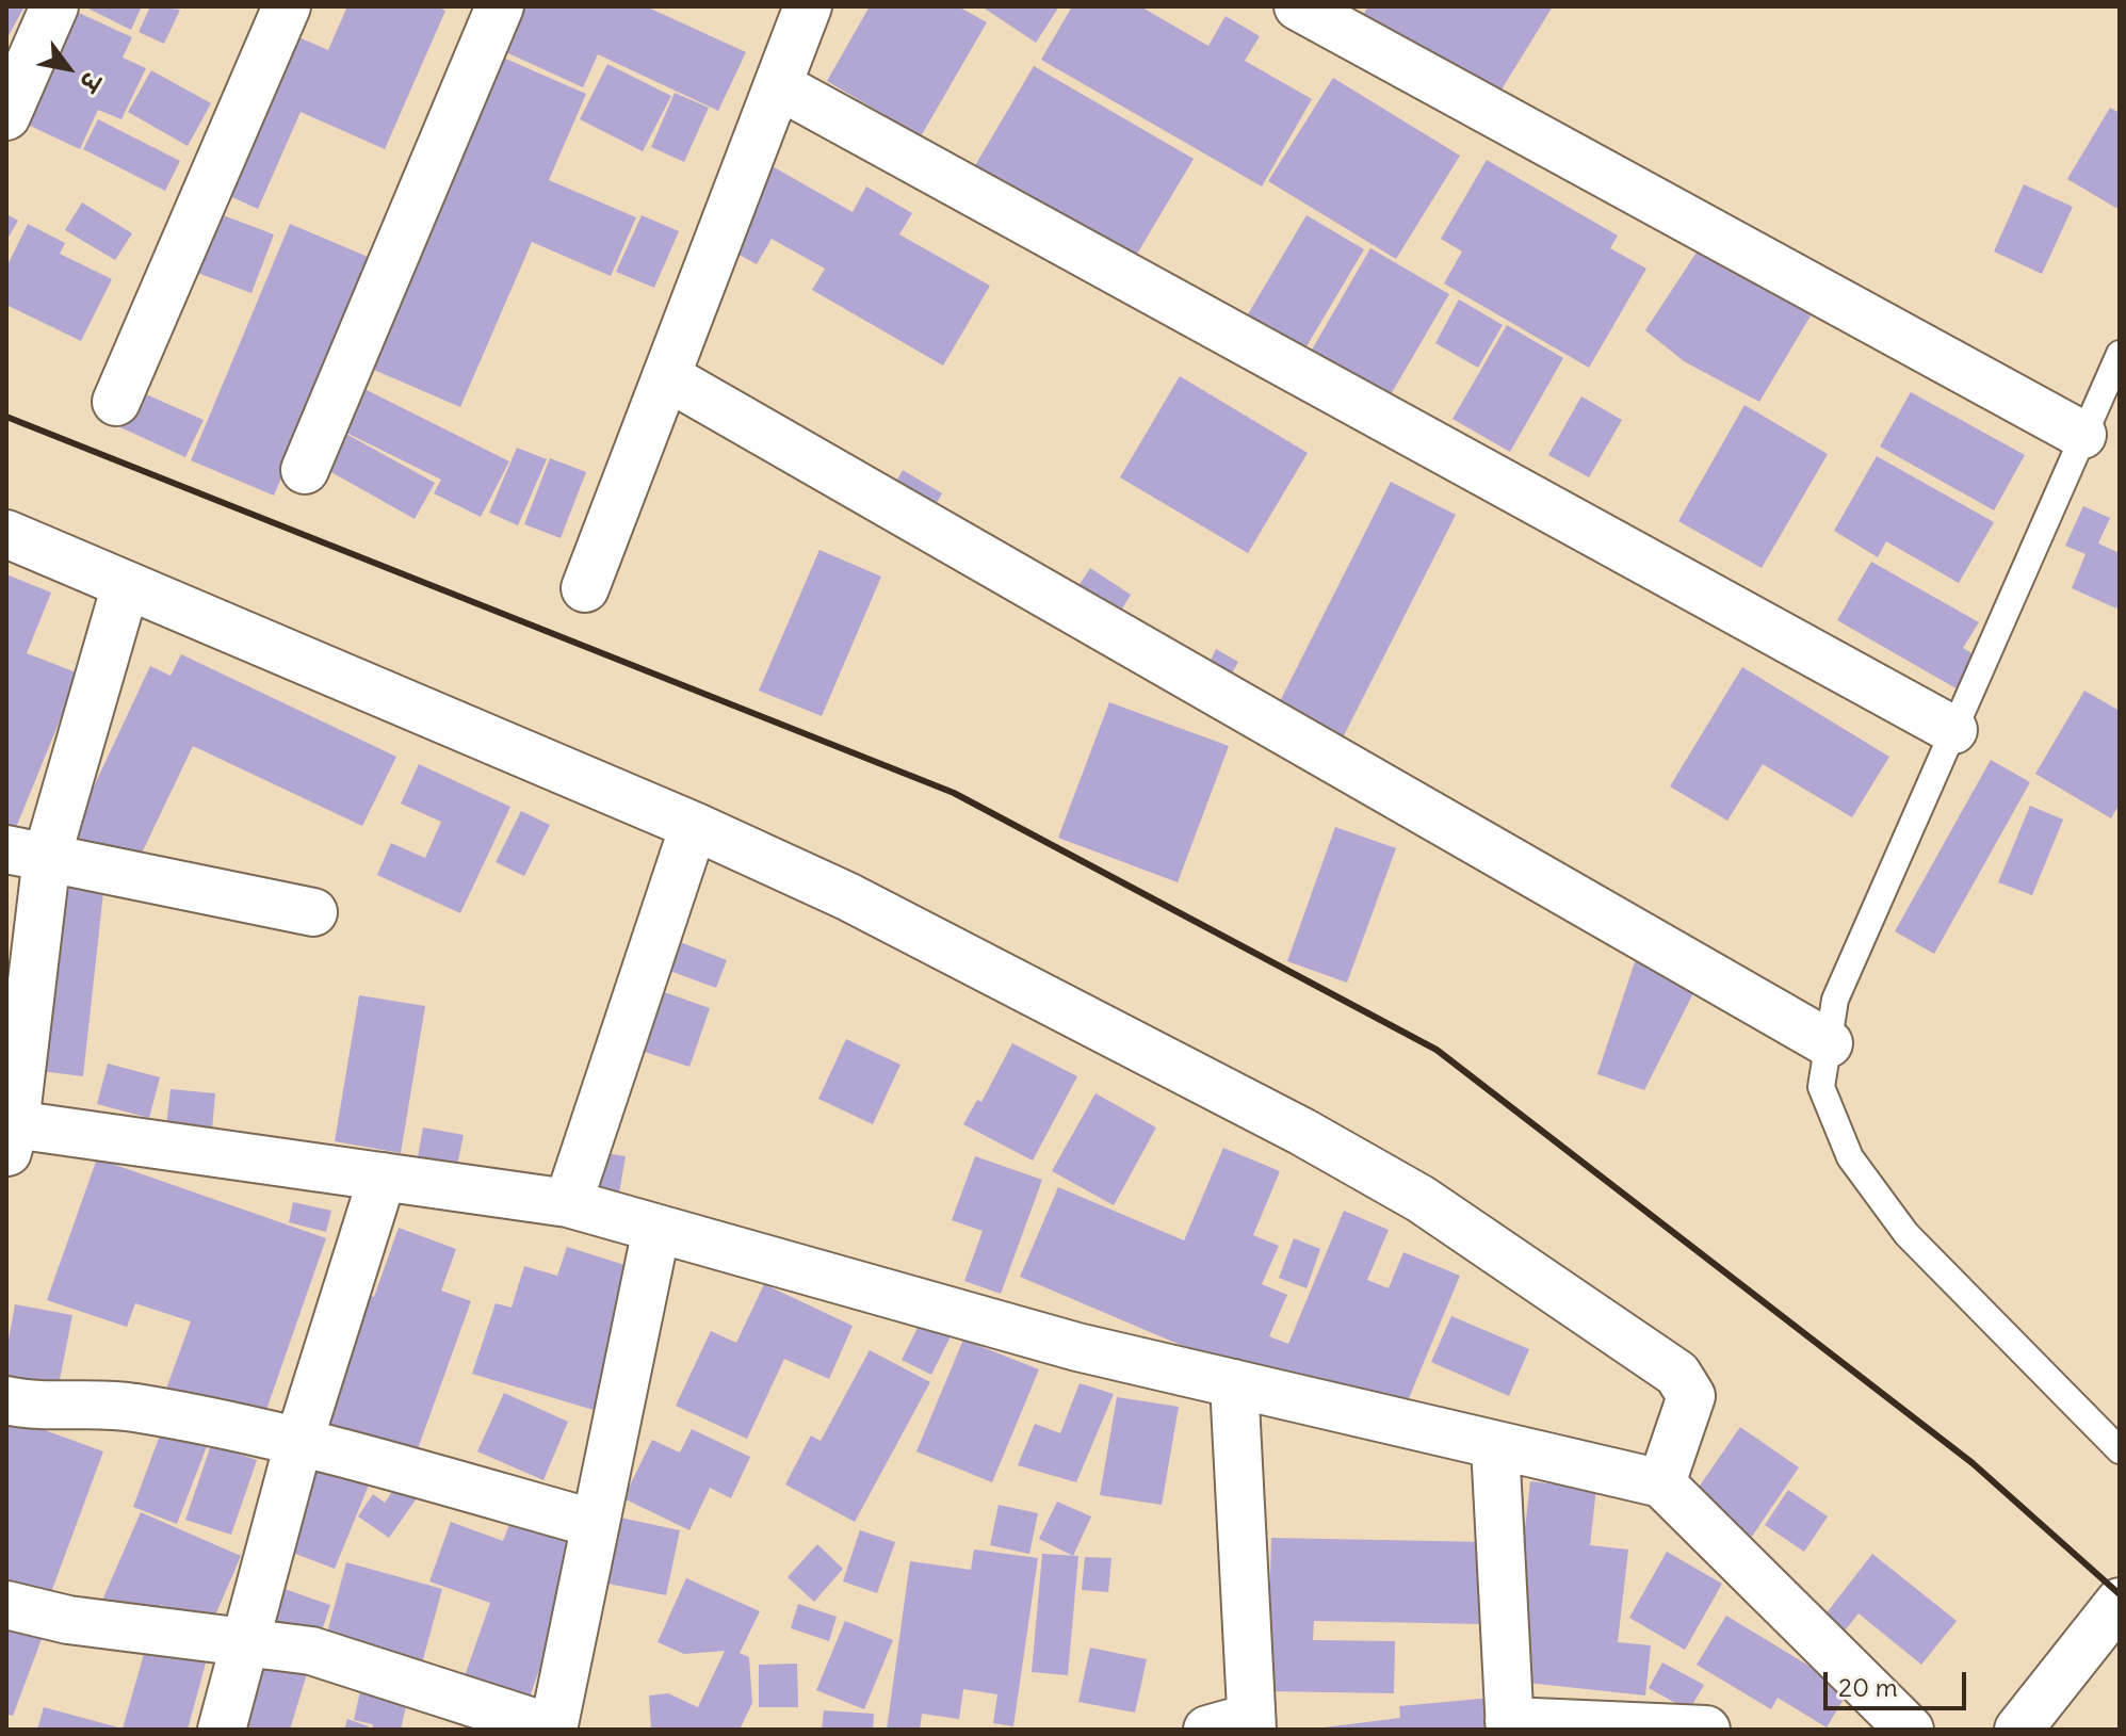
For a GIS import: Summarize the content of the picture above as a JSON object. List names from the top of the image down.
{
  "scale_bar": "20 m",
  "north": "bottom right"
}
